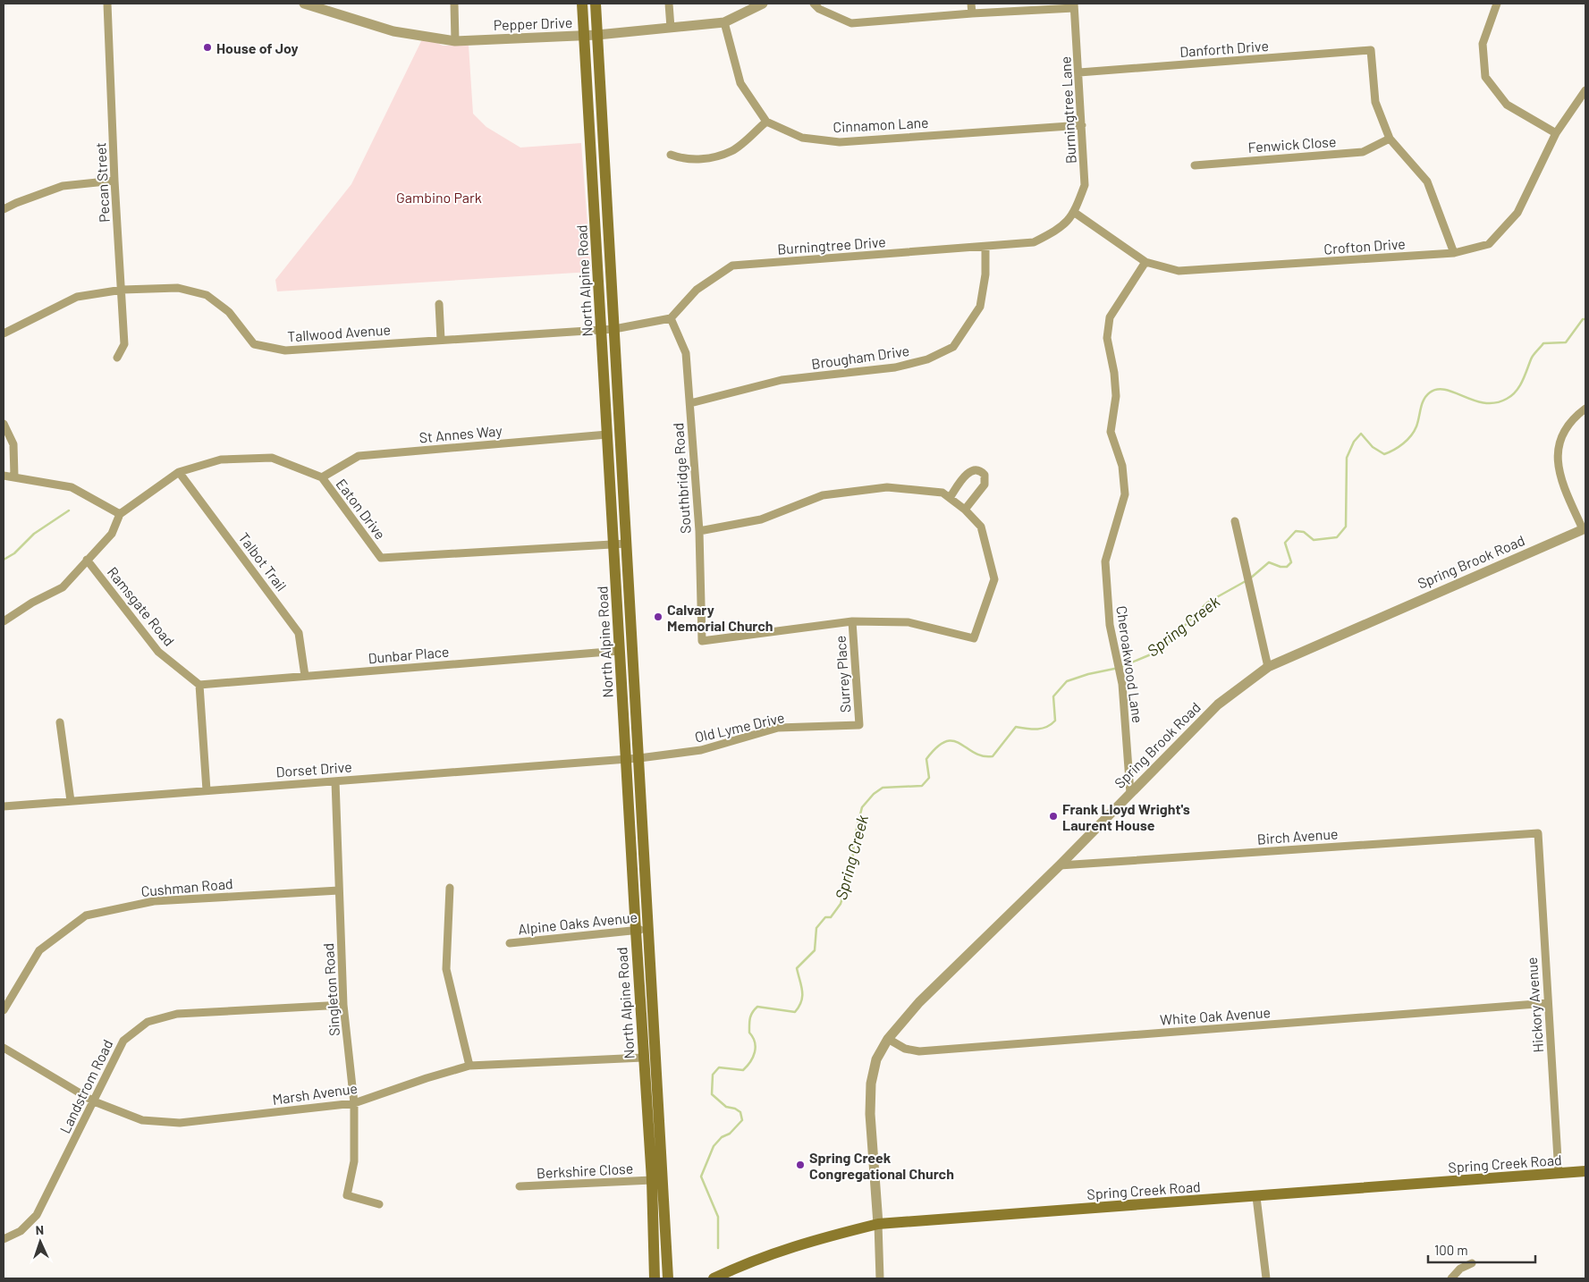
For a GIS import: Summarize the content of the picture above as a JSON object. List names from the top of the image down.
{
  "streets": {
    "main road": ["North Alpine Road", "Spring Creek Road"],
    "street": [
      "Pepper Drive",
      "Danforth Drive",
      "Burningtree Lane",
      "Cinnamon Lane",
      "Fenwick Close",
      "Pecan Street",
      "Burningtree Drive",
      "Crofton Drive",
      "Tallwood Avenue",
      "Brougham Drive",
      "St Annes Way",
      "Southbridge Road",
      "Eaton Drive",
      "Talbot Trail",
      "Spring Brook Road",
      "Ramsgate Road",
      "Dunbar Place",
      "Cheroakwood Lane",
      "Surrey Place",
      "Old Lyme Drive",
      "Dorset Drive",
      "Birch Avenue",
      "Cushman Road",
      "Alpine Oaks Avenue",
      "Singleton Road",
      "Hickory Avenue",
      "White Oak Avenue",
      "Landstrom Road",
      "Marsh Avenue",
      "Berkshire Close"
    ]
  },
  "crossings": [
    ["Pepper Drive", "North Alpine Road"],
    ["Danforth Drive", "Burningtree Lane"],
    ["Danforth Drive", "Fenwick Close"],
    ["Burningtree Lane", "Cinnamon Lane"],
    ["Burningtree Lane", "Burningtree Drive"],
    ["Burningtree Lane", "Crofton Drive"],
    ["Pecan Street", "Tallwood Avenue"],
    ["Burningtree Drive", "Crofton Drive"],
    ["Burningtree Drive", "Brougham Drive"],
    ["Burningtree Drive", "Southbridge Road"],
    ["Crofton Drive", "Cheroakwood Lane"],
    ["North Alpine Road", "Tallwood Avenue"],
    ["North Alpine Road", "St Annes Way"],
    ["North Alpine Road", "Eaton Drive"],
    ["North Alpine Road", "Dunbar Place"],
    ["North Alpine Road", "Old Lyme Drive"],
    ["North Alpine Road", "Dorset Drive"],
    ["North Alpine Road", "Alpine Oaks Avenue"],
    ["North Alpine Road", "Marsh Avenue"],
    ["North Alpine Road", "Berkshire Close"],
    ["Brougham Drive", "Southbridge Road"],
    ["St Annes Way", "Eaton Drive"],
    ["Southbridge Road", "Surrey Place"],
    ["Eaton Drive", "Talbot Trail"],
    ["Talbot Trail", "Dunbar Place"],
    ["Spring Brook Road", "Cheroakwood Lane"],
    ["Spring Brook Road", "Birch Avenue"],
    ["Spring Brook Road", "White Oak Avenue"],
    ["Spring Brook Road", "Spring Creek Road"],
    ["Ramsgate Road", "Dunbar Place"],
    ["Surrey Place", "Old Lyme Drive"],
    ["Old Lyme Drive", "Dorset Drive"],
    ["Dorset Drive", "Singleton Road"],
    ["Birch Avenue", "Hickory Avenue"],
    ["Cushman Road", "Singleton Road"],
    ["Singleton Road", "Landstrom Road"],
    ["Singleton Road", "Marsh Avenue"],
    ["Hickory Avenue", "White Oak Avenue"],
    ["Hickory Avenue", "Spring Creek Road"],
    ["Landstrom Road", "Marsh Avenue"]
  ],
  "water": ["Spring Creek"],
  "parks": ["Gambino Park"],
  "places": [
    "House of Joy",
    "Calvary Memorial Church",
    "Frank Lloyd Wright's Laurent House",
    "Spring Creek Congregational Church"
  ],
  "scale_bar": "100 m",
  "north": "top"
}
